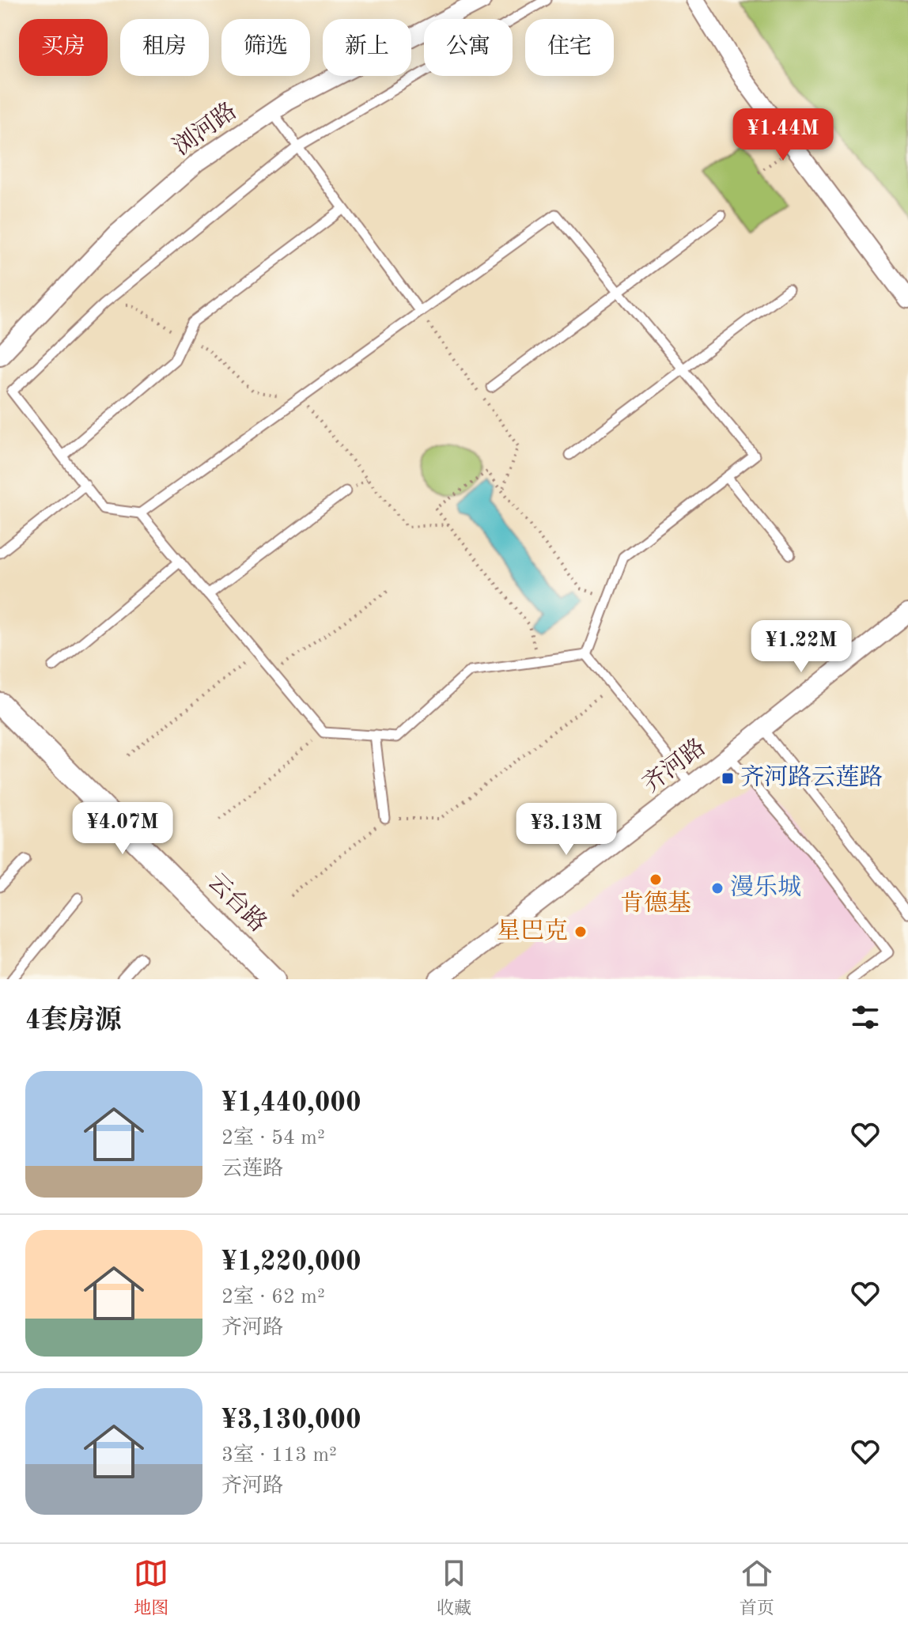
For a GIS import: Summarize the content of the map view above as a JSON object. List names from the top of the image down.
{
  "streets": {
    "street": ["浏河路", "齐河路", "云台路"]
  },
  "places": {
    "transit": ["齐河路云莲路"],
    "other": ["肯德基", "漫乐城", "星巴克"]
  },
  "page": {
    "chip": [
      "买房",
      "租房",
      "筛选",
      "新上",
      "公寓",
      "住宅"
    ],
    "price": [
      "¥1.44M",
      "¥1.22M",
      "¥4.07M",
      "¥3.13M"
    ],
    "heading": "4套房源",
    "list": [
      {
        "name": "¥1,440,000",
        "note": "2室 · 54 m² · 云莲路"
      },
      {
        "name": "¥1,220,000",
        "note": "2室 · 62 m² · 齐河路"
      },
      {
        "name": "¥3,130,000",
        "note": "3室 · 113 m² · 齐河路"
      }
    ],
    "tabs": ["地图", "收藏", "首页"]
  }
}
